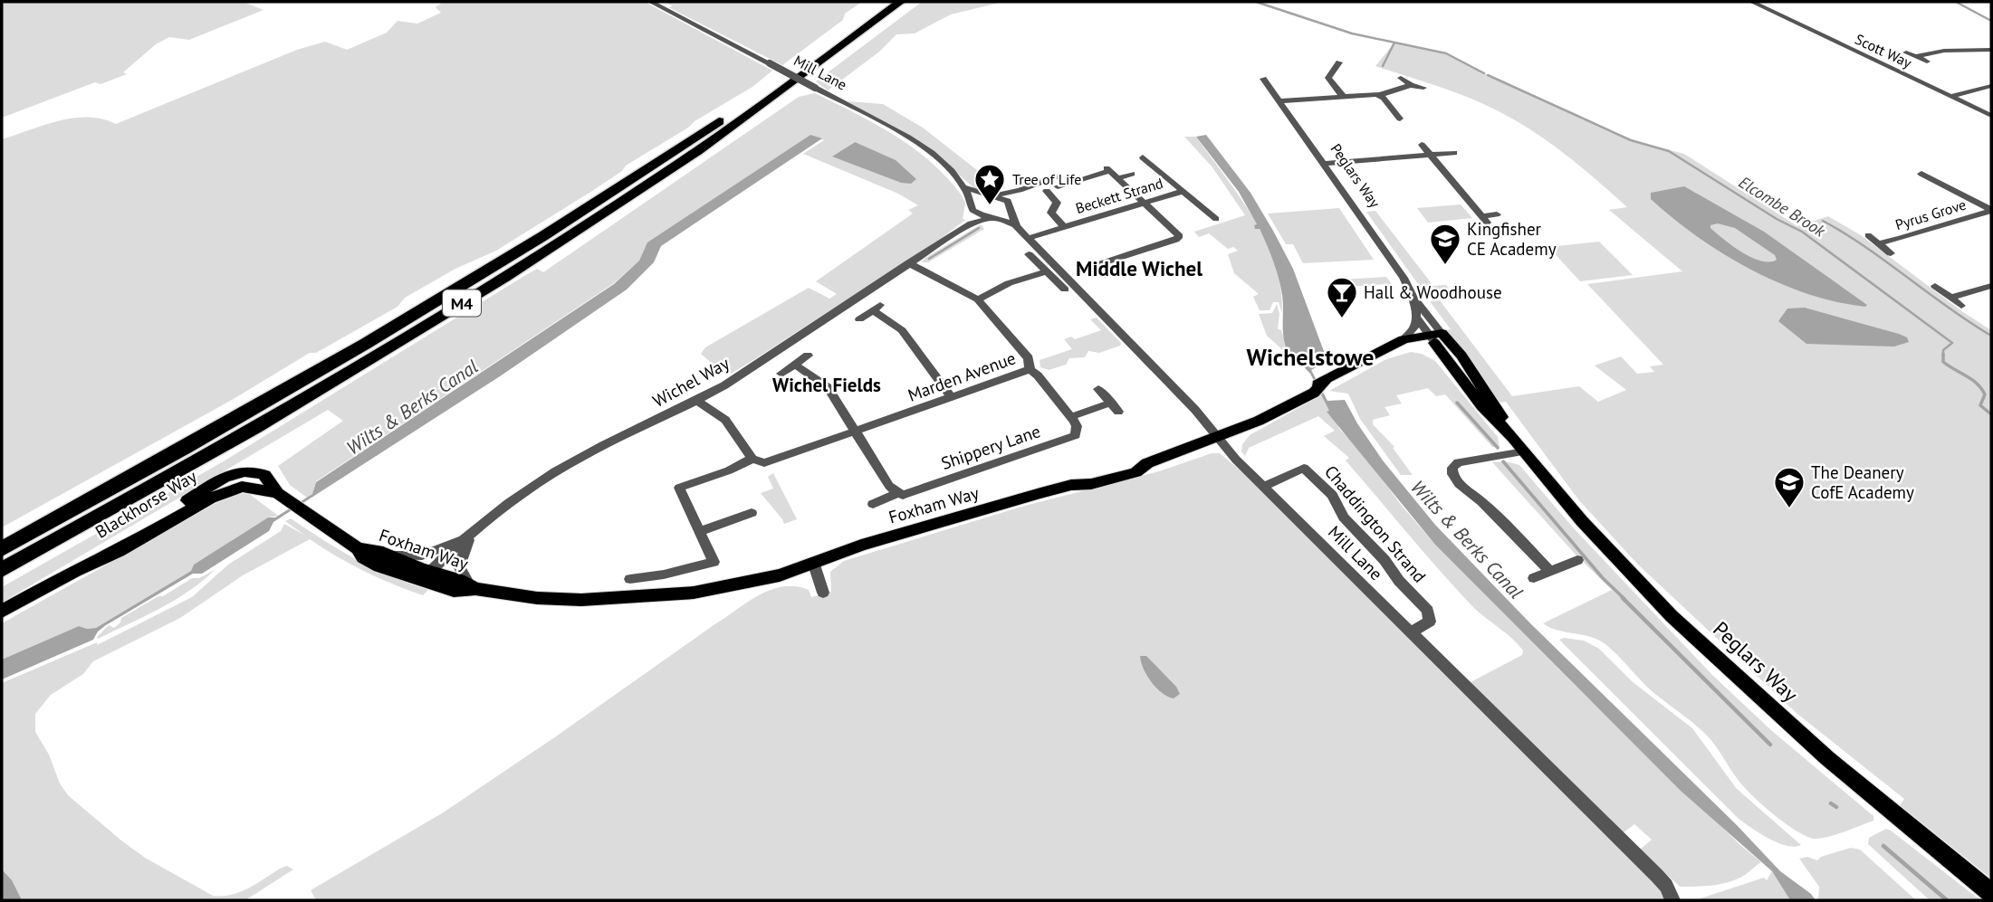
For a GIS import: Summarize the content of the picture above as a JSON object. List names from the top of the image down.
{
  "streets": {
    "highway": ["M4"],
    "main road": ["Peglars Way", "Blackhorse Way", "Foxham Way"],
    "street": [
      "Scott Way",
      "Mill Lane",
      "Beckett Strand",
      "Pyrus Grove",
      "Marden Avenue",
      "Wichel Way",
      "Shippery Lane",
      "Chaddington Strand"
    ]
  },
  "crossings": [
    ["Mill Lane", "Beckett Strand"],
    ["Mill Lane", "Wichel Way"],
    ["Mill Lane", "Foxham Way"],
    ["Mill Lane", "Chaddington Strand"],
    ["Peglars Way", "Foxham Way"],
    ["Marden Avenue", "Wichel Way"],
    ["Wichel Way", "Foxham Way"],
    ["Blackhorse Way", "Foxham Way"]
  ],
  "districts": ["Middle Wichel", "Wichelstowe", "Wichel Fields"],
  "water": ["Elcombe Brook", "Wilts & Berks Canal"],
  "places": {
    "place": ["Tree of Life"],
    "school or university": ["Kingfisher CE Academy", "The Deanery CofE Academy"],
    "bar": ["Hall & Woodhouse"]
  }
}
